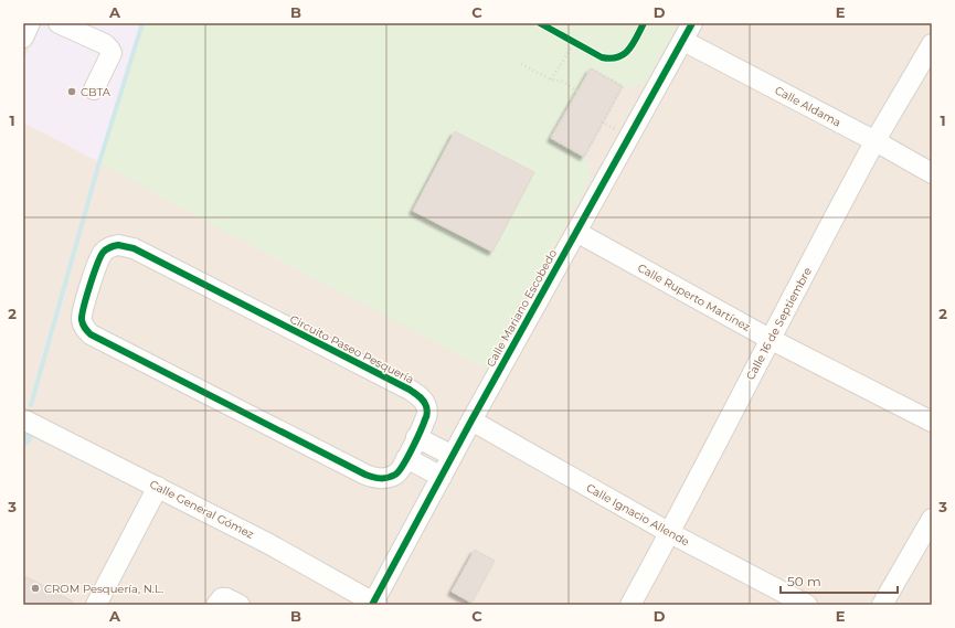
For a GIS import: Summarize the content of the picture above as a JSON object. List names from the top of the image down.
{
  "streets": {
    "street": [
      "Calle Aldama",
      "Calle Ruperto Martínez",
      "Calle Mariano Escobedo",
      "Calle 16 de Septiembre",
      "Circuito Paseo Pesquería",
      "Calle General Gómez",
      "Calle Ignacio Allende"
    ]
  },
  "crossings": [
    ["Calle Aldama", "Calle Mariano Escobedo"],
    ["Calle Aldama", "Calle 16 de Septiembre"],
    ["Calle Ruperto Martínez", "Calle Mariano Escobedo"],
    ["Calle Ruperto Martínez", "Calle 16 de Septiembre"],
    ["Calle Mariano Escobedo", "Calle General Gómez"],
    ["Calle Mariano Escobedo", "Calle Ignacio Allende"],
    ["Calle 16 de Septiembre", "Calle Ignacio Allende"]
  ],
  "places": ["CBTA", "CROM Pesquería, N.L."],
  "scale_bar": "50 m",
  "grid": {
    "columns": [
      "A",
      "B",
      "C",
      "D",
      "E"
    ],
    "rows": ["1", "2", "3"]
  }
}
